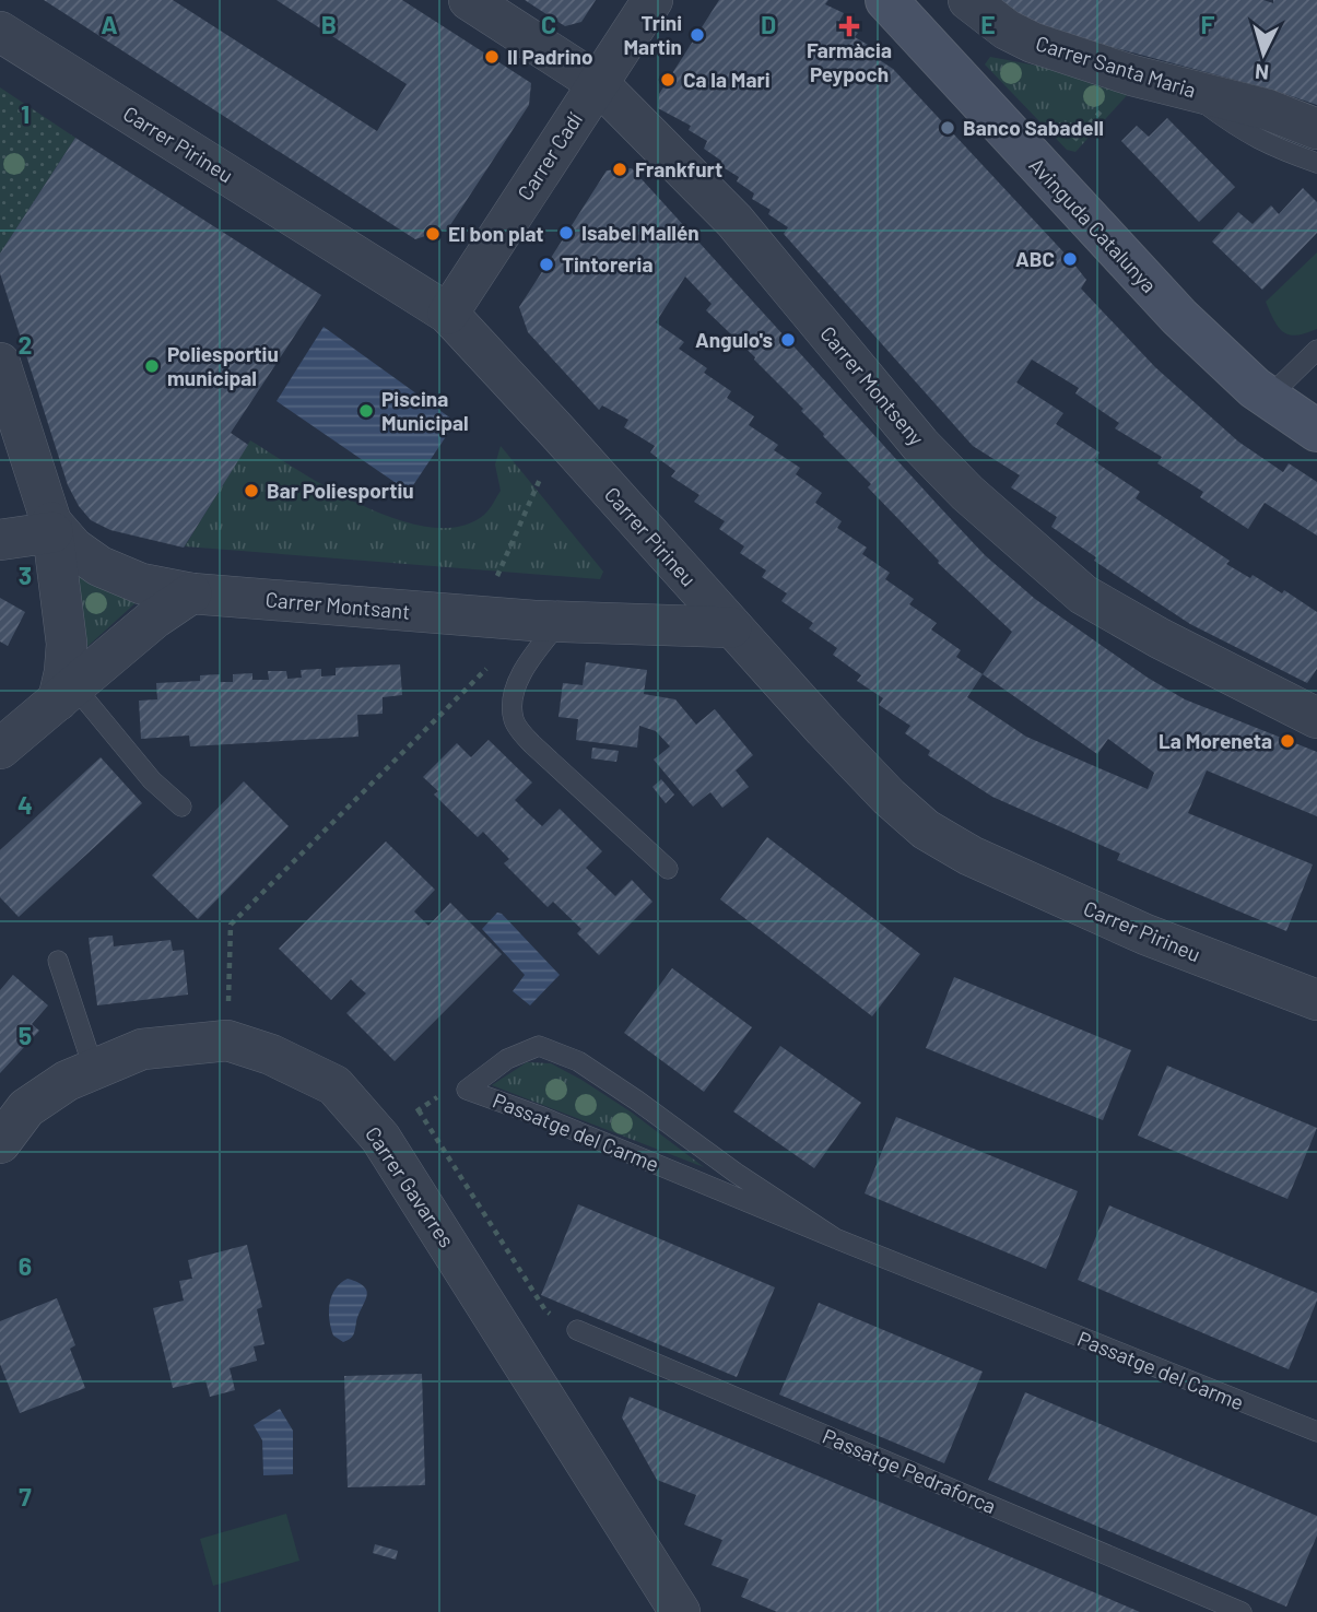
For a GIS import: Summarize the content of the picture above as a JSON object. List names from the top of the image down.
{
  "streets": {
    "main road": ["Avinguda Catalunya"],
    "street": [
      "Carrer Santa Maria",
      "Carrer Pirineu",
      "Carrer Cadí",
      "Carrer Montseny",
      "Carrer Montsant",
      "Carrer Gavarres"
    ],
    "lane": ["Passatge del Carme", "Passatge Pedraforca"]
  },
  "crossings": [
    ["Carrer Pirineu", "Carrer Cadí"],
    ["Carrer Pirineu", "Carrer Montsant"],
    ["Carrer Cadí", "Carrer Montseny"]
  ],
  "places": {
    "health": ["Farmàcia Peypoch"],
    "other": [
      "Trini Martin",
      "Il Padrino",
      "Ca la Mari",
      "Banco Sabadell",
      "Frankfurt",
      "Isabel Mallén",
      "El bon plat",
      "ABC",
      "Tintoreria",
      "Angulo's",
      "Poliesportiu municipal",
      "Piscina Municipal",
      "Bar Poliesportiu",
      "La Moreneta"
    ]
  },
  "north": "bottom",
  "grid": {
    "columns": [
      "A",
      "B",
      "C",
      "D",
      "E",
      "F"
    ],
    "rows": [
      "1",
      "2",
      "3",
      "4",
      "5",
      "6",
      "7"
    ]
  }
}
